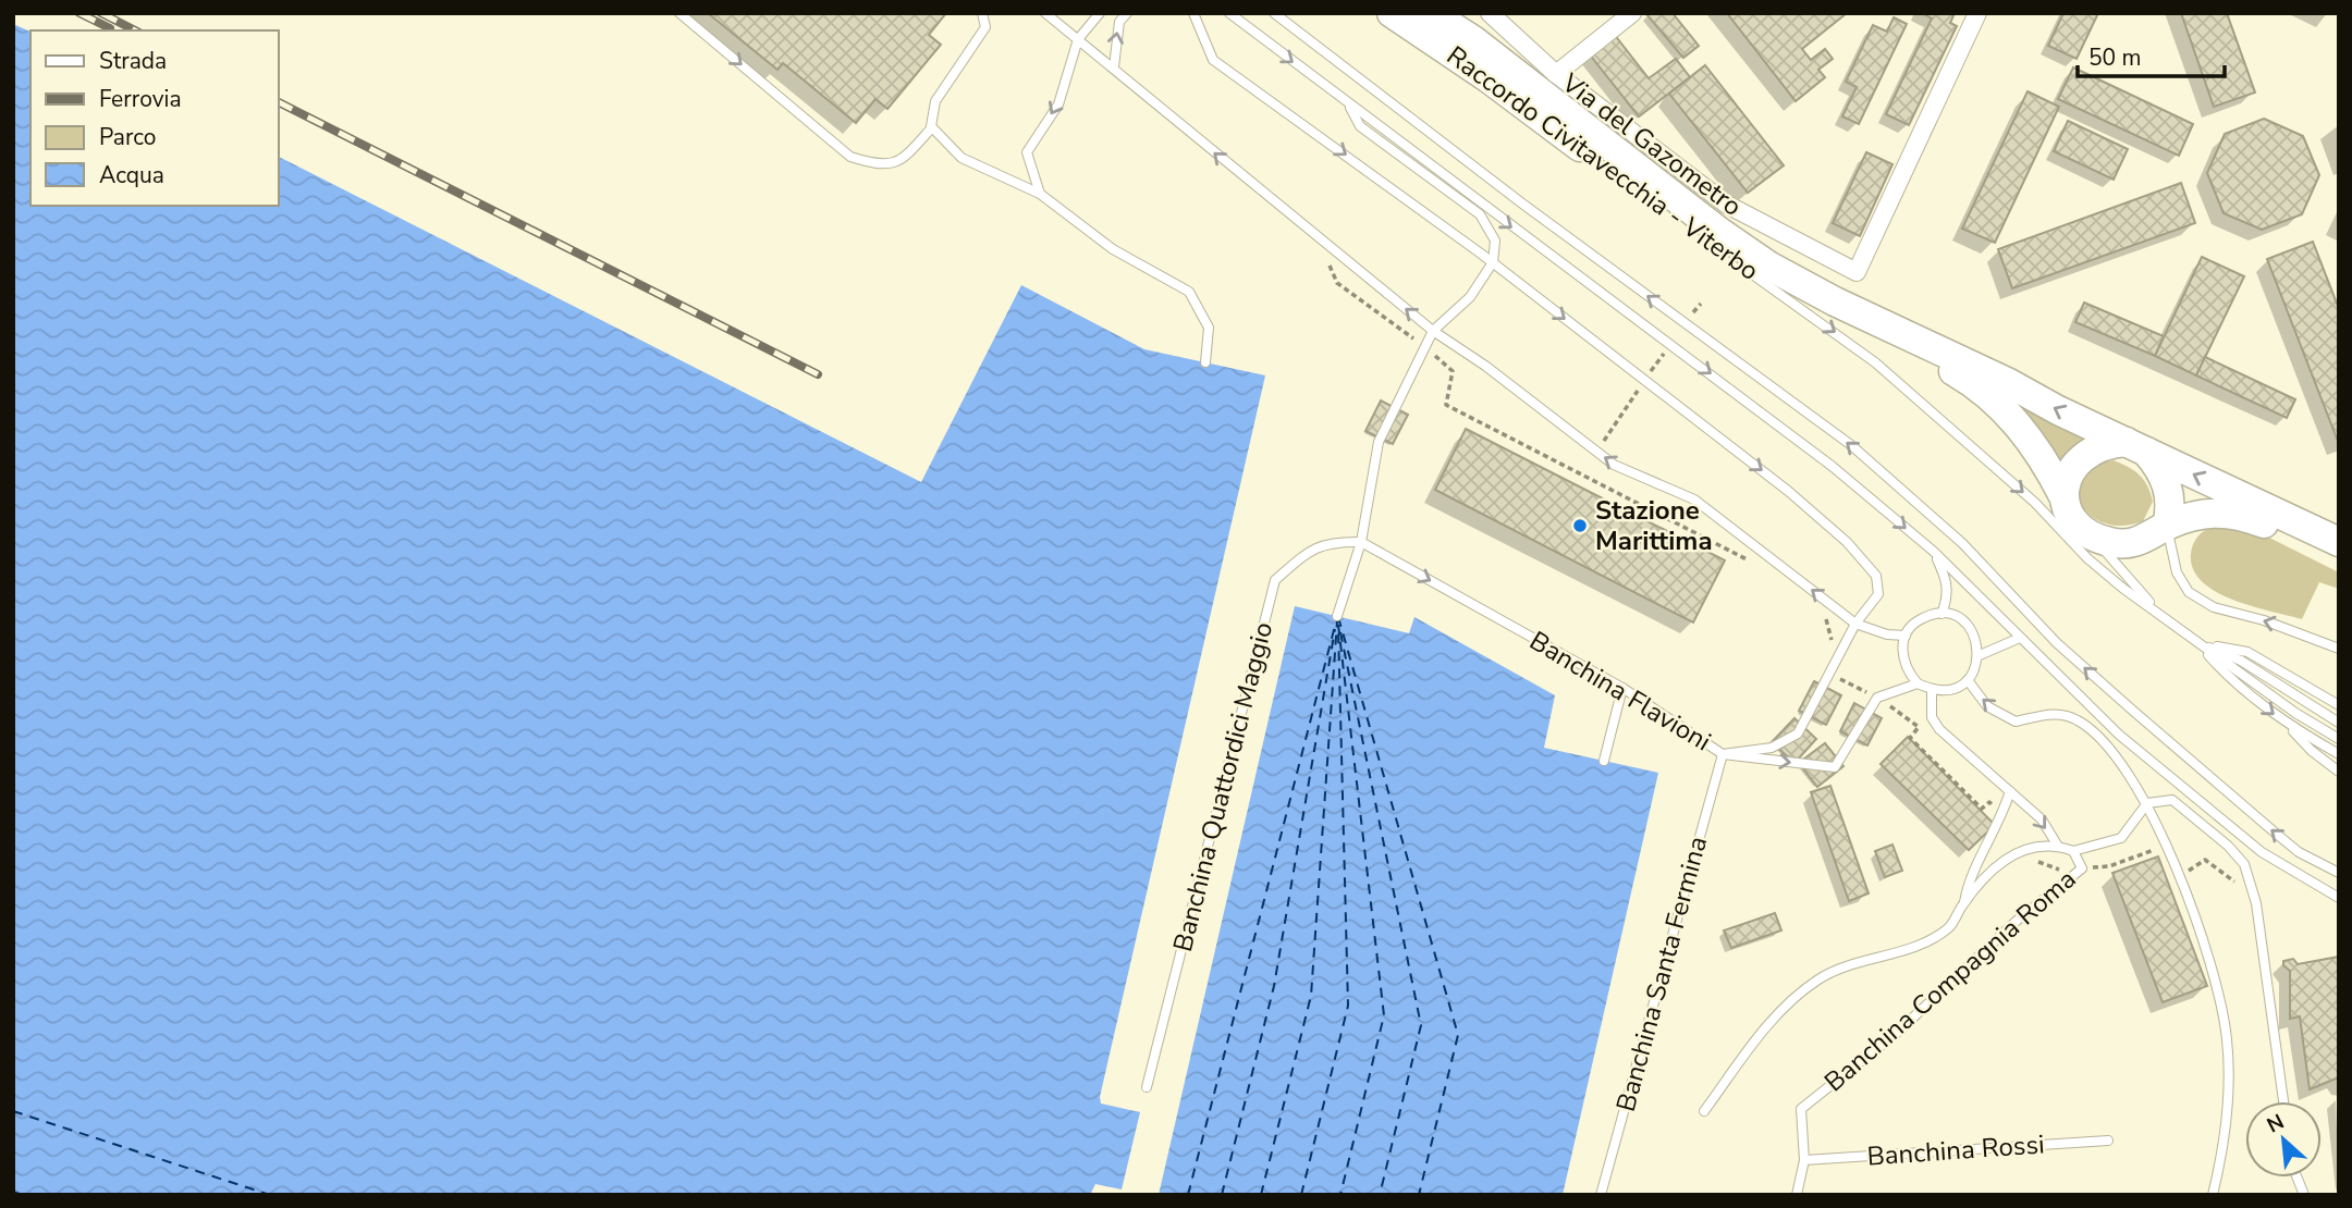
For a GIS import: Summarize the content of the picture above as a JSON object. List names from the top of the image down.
{
  "streets": {
    "main road": ["Raccordo Civitavecchia - Viterbo"],
    "street": ["Via del Gazometro"],
    "lane": [
      "Banchina Flavioni",
      "Banchina Quattordici Maggio",
      "Banchina Santa Fermina",
      "Banchina Compagnia Roma",
      "Banchina Rossi"
    ]
  },
  "crossings": [
    ["Banchina Flavioni", "Banchina Quattordici Maggio"],
    ["Banchina Flavioni", "Banchina Santa Fermina"],
    ["Banchina Compagnia Roma", "Banchina Rossi"]
  ],
  "one_way": ["Banchina Flavioni"],
  "places": ["Stazione Marittima"],
  "legend": [
    "Strada",
    "Ferrovia",
    "Parco",
    "Acqua"
  ],
  "scale_bar": "50 m",
  "north": "top left"
}
